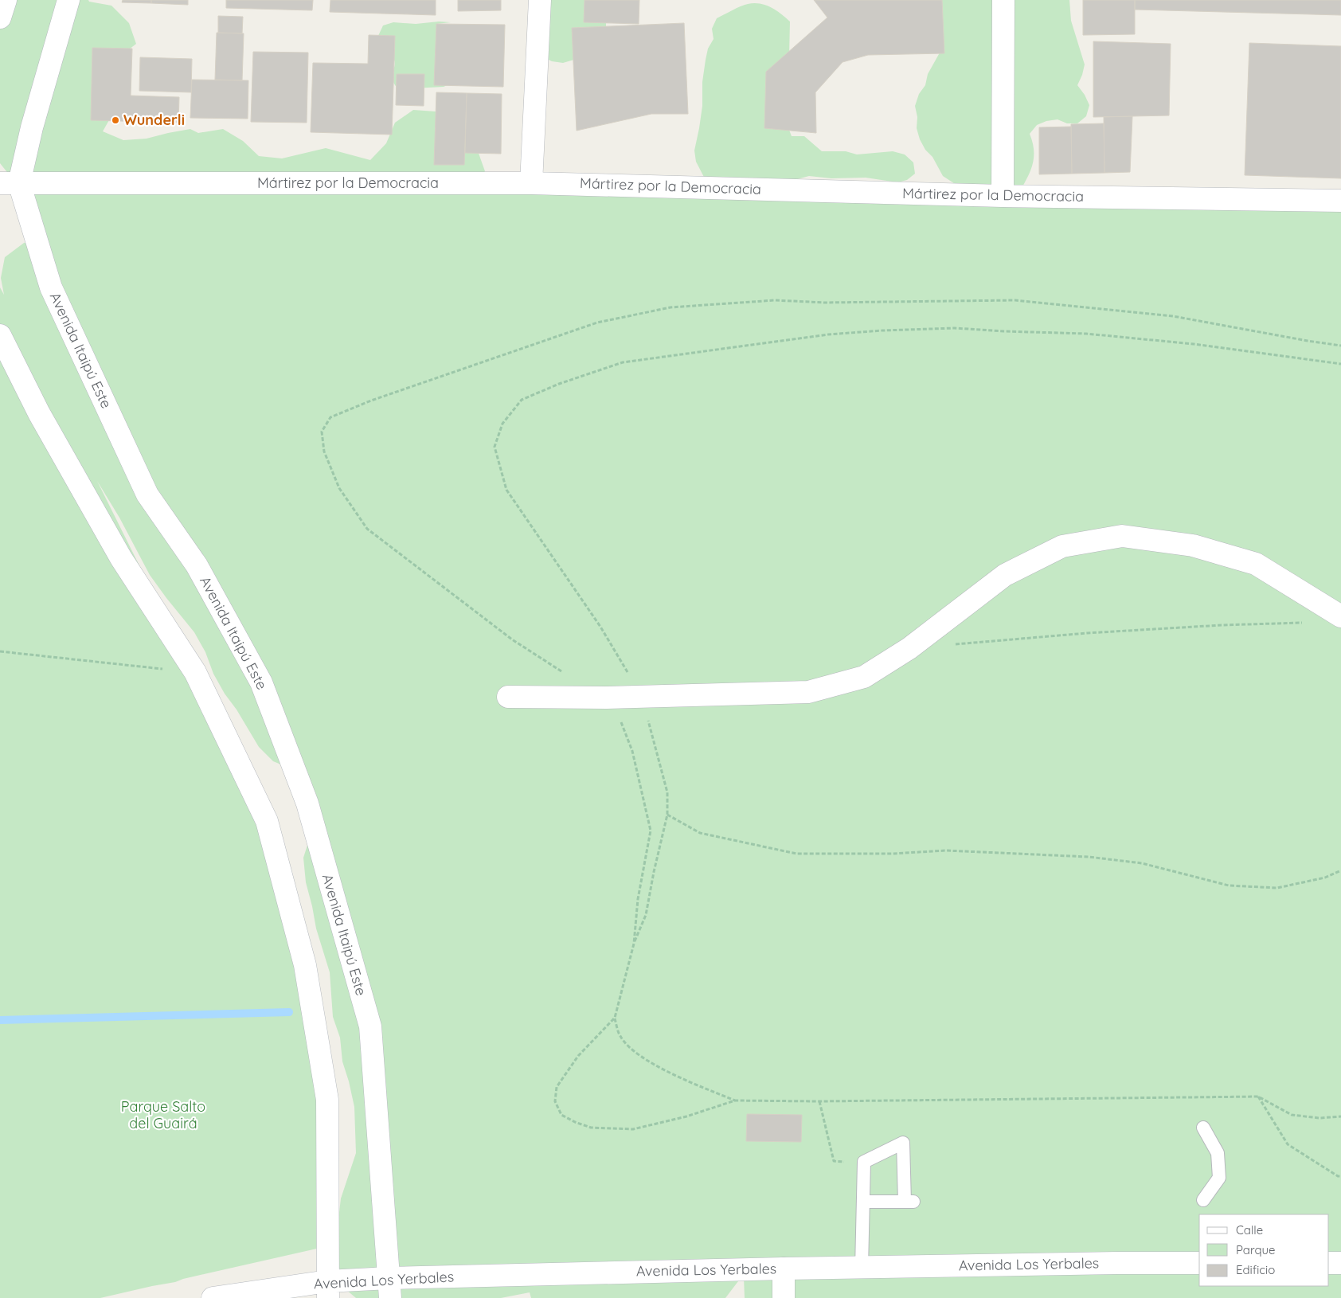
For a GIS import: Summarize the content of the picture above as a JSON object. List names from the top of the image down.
{
  "streets": {
    "street": ["Mártirez por la Democracia", "Avenida Itaipú Este", "Avenida Los Yerbales"]
  },
  "crossings": [
    ["Mártirez por la Democracia", "Avenida Itaipú Este"],
    ["Avenida Itaipú Este", "Avenida Los Yerbales"]
  ],
  "parks": ["Parque Salto del Guairá"],
  "places": ["Wunderli"],
  "legend": ["Calle", "Parque", "Edificio"]
}
